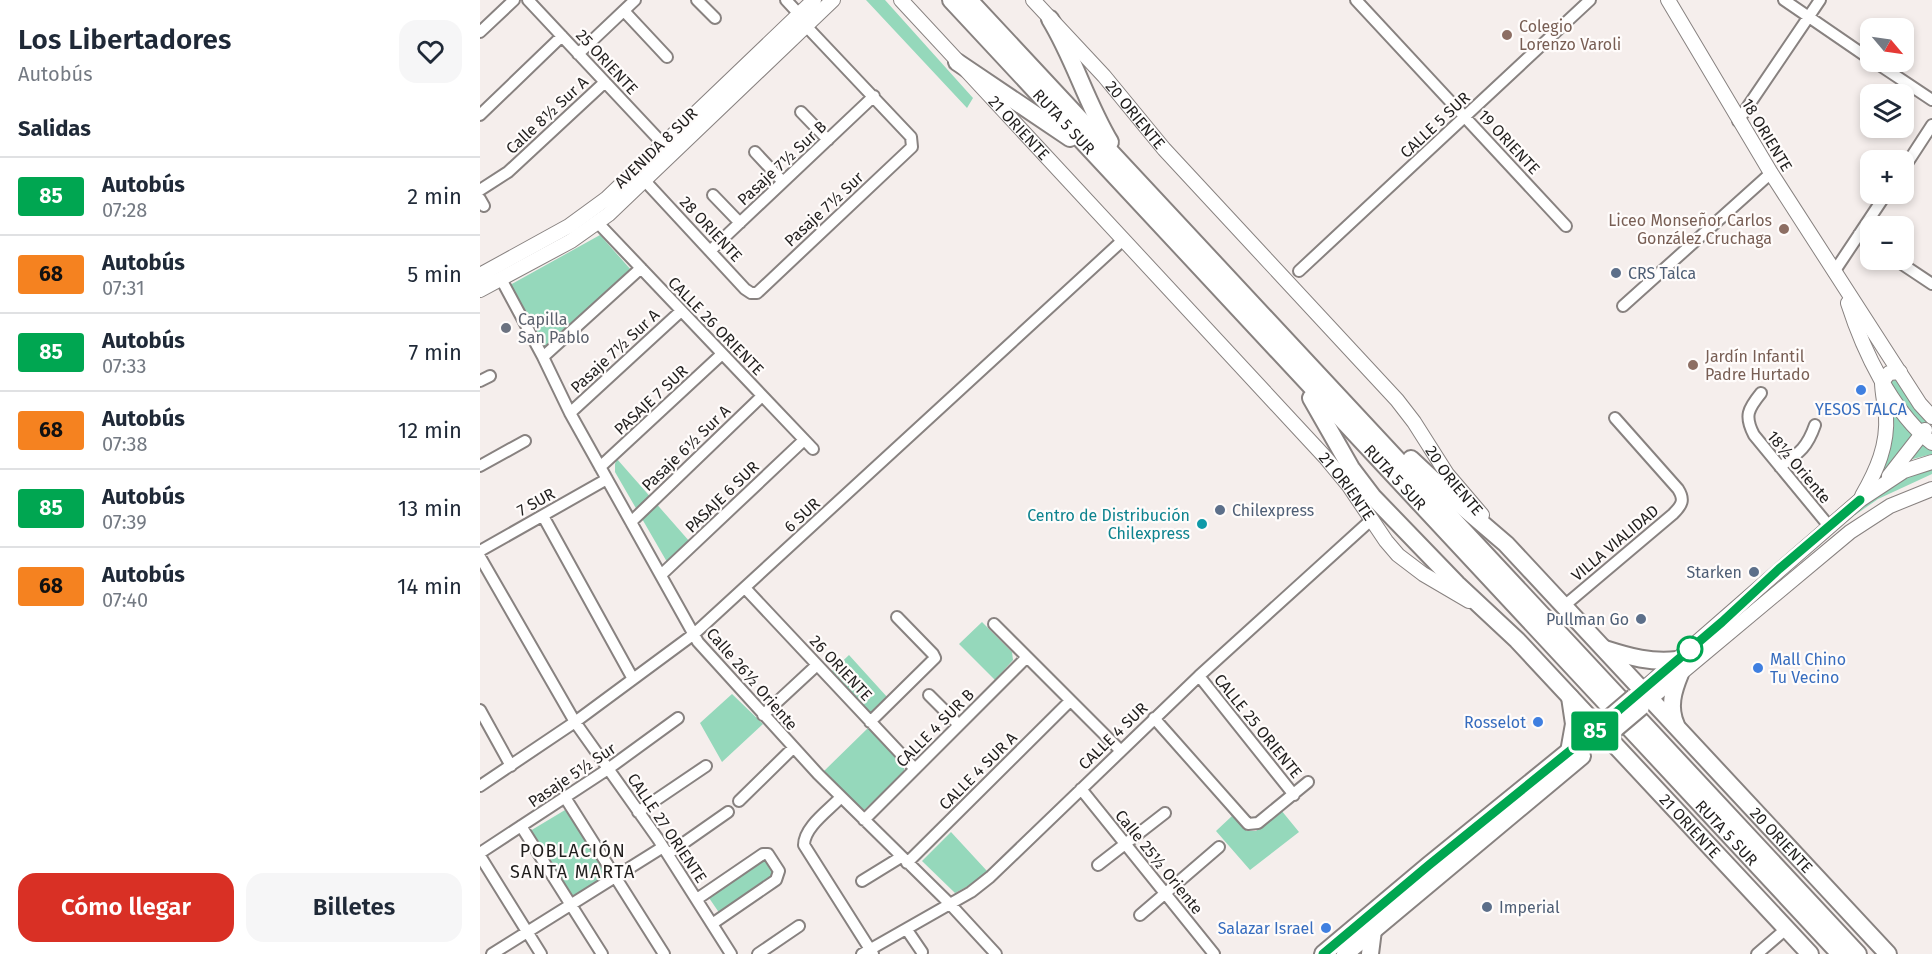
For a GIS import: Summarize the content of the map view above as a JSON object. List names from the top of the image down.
{
  "streets": {
    "highway": ["20 ORIENTE", "RUTA 5 SUR", "21 ORIENTE"],
    "main road": ["18 ORIENTE", "AVENIDA 8 SUR"],
    "street": [
      "25 ORIENTE",
      "Calle 8½ Sur A",
      "CALLE 5 SUR",
      "19 ORIENTE",
      "Pasaje 7½ Sur B",
      "Pasaje 7½ Sur",
      "28 ORIENTE",
      "CALLE 26 ORIENTE",
      "Pasaje 7½ Sur A",
      "PASAJE 7 SUR",
      "Pasaje 6½ Sur A",
      "18½ Oriente",
      "PASAJE 6 SUR",
      "7 SUR",
      "6 SUR",
      "VILLA VIALIDAD",
      "26 ORIENTE",
      "Calle 26½ Oriente",
      "CALLE 25 ORIENTE",
      "CALLE 4 SUR B",
      "CALLE 4 SUR",
      "CALLE 4 SUR A",
      "Pasaje 5½ Sur",
      "CALLE 27 ORIENTE",
      "Calle 25½ Oriente"
    ]
  },
  "crossings": [
    ["25 ORIENTE", "Calle 8½ Sur A"],
    ["25 ORIENTE", "AVENIDA 8 SUR"],
    ["20 ORIENTE", "VILLA VIALIDAD"],
    ["CALLE 5 SUR", "19 ORIENTE"],
    ["21 ORIENTE", "6 SUR"],
    ["21 ORIENTE", "CALLE 4 SUR"],
    ["AVENIDA 8 SUR", "28 ORIENTE"],
    ["AVENIDA 8 SUR", "CALLE 26 ORIENTE"],
    ["AVENIDA 8 SUR", "Calle 26½ Oriente"],
    ["Pasaje 7½ Sur B", "Pasaje 7½ Sur"],
    ["Pasaje 7½ Sur B", "28 ORIENTE"],
    ["Pasaje 7½ Sur", "28 ORIENTE"],
    ["CALLE 26 ORIENTE", "Pasaje 7½ Sur A"],
    ["CALLE 26 ORIENTE", "PASAJE 7 SUR"],
    ["CALLE 26 ORIENTE", "Pasaje 6½ Sur A"],
    ["CALLE 26 ORIENTE", "PASAJE 6 SUR"],
    ["Pasaje 7½ Sur A", "Calle 26½ Oriente"],
    ["PASAJE 7 SUR", "Calle 26½ Oriente"],
    ["Pasaje 6½ Sur A", "Calle 26½ Oriente"],
    ["PASAJE 6 SUR", "Calle 26½ Oriente"],
    ["7 SUR", "Calle 26½ Oriente"],
    ["6 SUR", "26 ORIENTE"],
    ["6 SUR", "Calle 26½ Oriente"],
    ["6 SUR", "CALLE 27 ORIENTE"],
    ["26 ORIENTE", "CALLE 4 SUR B"],
    ["Calle 26½ Oriente", "CALLE 4 SUR B"],
    ["Calle 26½ Oriente", "CALLE 4 SUR"],
    ["Calle 26½ Oriente", "CALLE 4 SUR A"],
    ["CALLE 25 ORIENTE", "CALLE 4 SUR"],
    ["CALLE 4 SUR", "Calle 25½ Oriente"],
    ["Pasaje 5½ Sur", "CALLE 27 ORIENTE"]
  ],
  "districts": ["POBLACIÓN SANTA MARTA"],
  "places": [
    "Colegio Lorenzo Varoli",
    "Liceo Monseñor Carlos González Cruchaga",
    "CRS Talca",
    "Capilla San Pablo",
    "Jardín Infantil Padre Hurtado",
    "YESOS TALCA",
    "Chilexpress",
    "Centro de Distribución Chilexpress",
    "Starken",
    "Pullman Go",
    "Mall Chino Tu Vecino",
    "Rosselot",
    "Imperial",
    "Salazar Israel"
  ],
  "lines": ["bus line 85"],
  "north": "bottom right",
  "page": {
    "heading": [
      ["Los Libertadores", "Autobús"],
      "Salidas"
    ],
    "on_map": "85",
    "map_buttons": ["+", "−"],
    "list": [
      {
        "mark": "85",
        "name": "Autobús",
        "note": "07:28",
        "value": "2 min"
      },
      {
        "mark": "68",
        "name": "Autobús",
        "note": "07:31",
        "value": "5 min"
      },
      {
        "mark": "85",
        "name": "Autobús",
        "note": "07:33",
        "value": "7 min"
      },
      {
        "mark": "68",
        "name": "Autobús",
        "note": "07:38",
        "value": "12 min"
      },
      {
        "mark": "85",
        "name": "Autobús",
        "note": "07:39",
        "value": "13 min"
      },
      {
        "mark": "68",
        "name": "Autobús",
        "note": "07:40",
        "value": "14 min"
      }
    ],
    "buttons": ["Cómo llegar", "Billetes"]
  }
}
